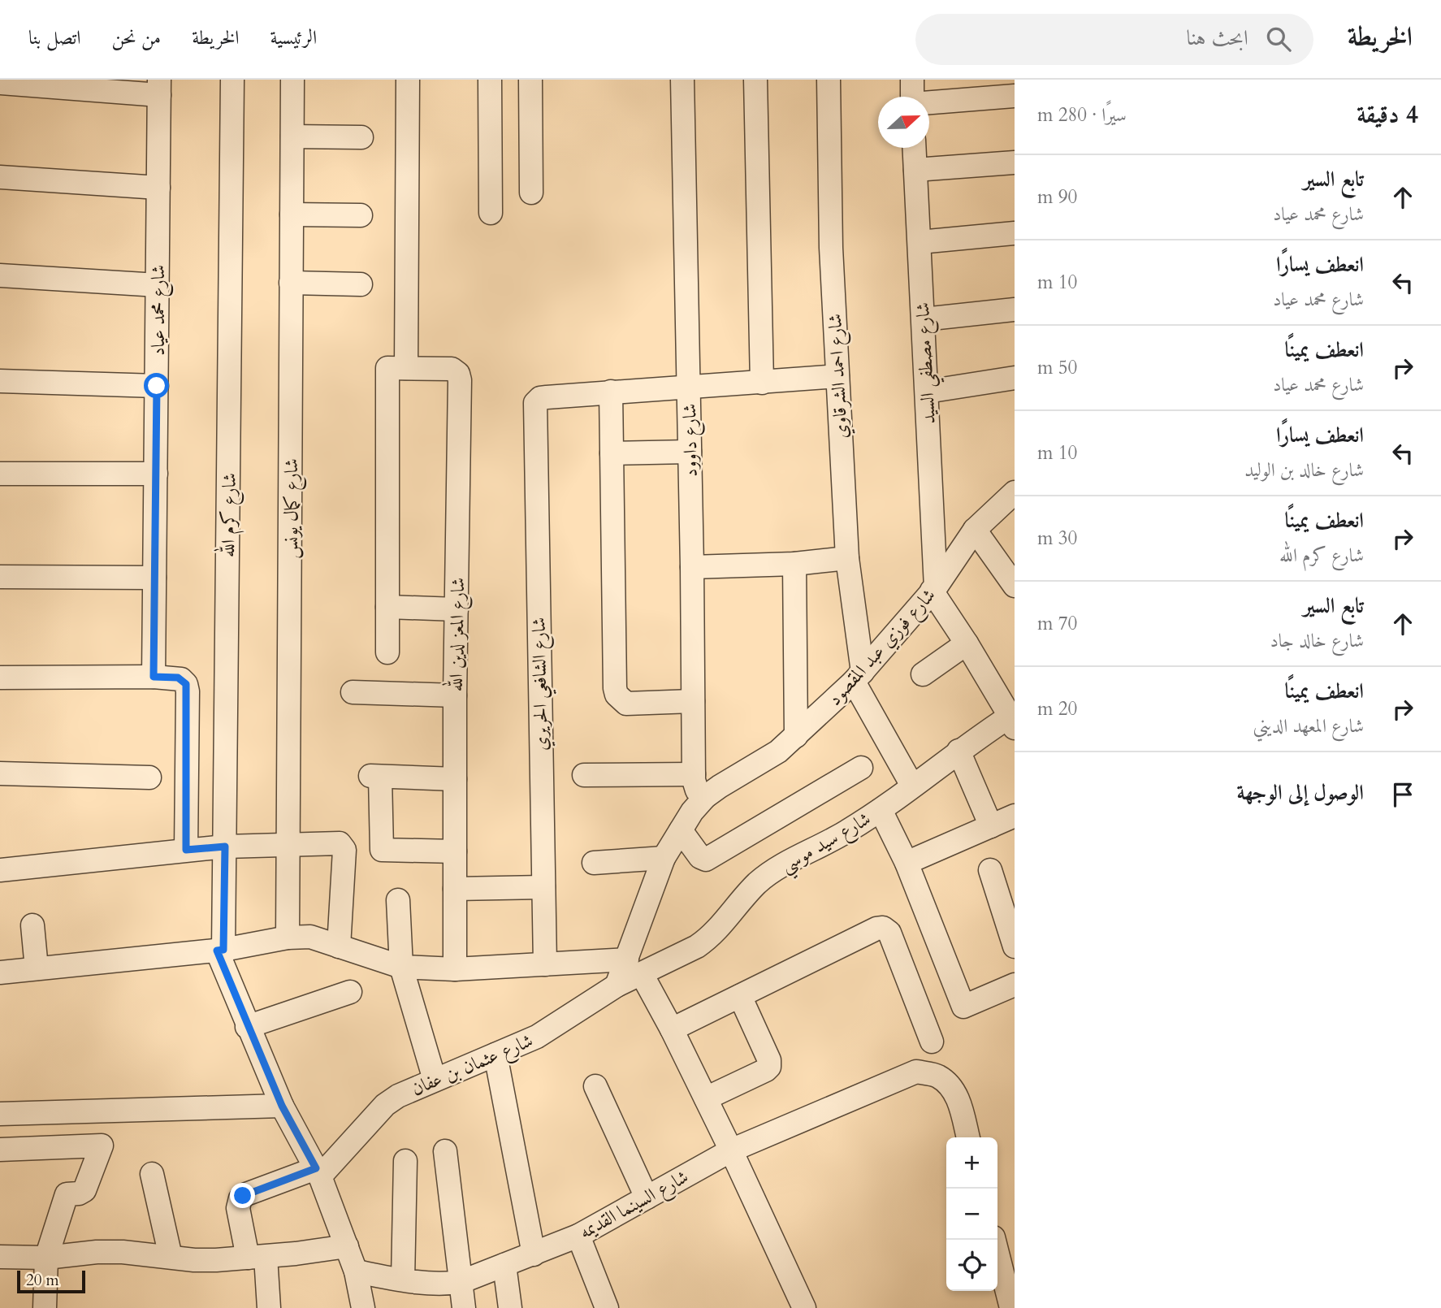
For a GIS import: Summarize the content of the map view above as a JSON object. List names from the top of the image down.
{
  "streets": {
    "street": [
      "شارع محمد عياد",
      "شارع مصطفي السيد",
      "شارع احمد الشرقاوي",
      "شارع داوود",
      "شارع كمال يونس",
      "شارع كرم الله",
      "شارع المعز لدين الله",
      "شارع فوزي عبد المقصود",
      "شارع الشافعي الحريري",
      "شارع سيد موسي",
      "شارع عثمان بن عفان",
      "شارع السينما القديمه"
    ]
  },
  "crossings": [
    ["شارع مصطفي السيد", "شارع فوزي عبد المقصود"],
    ["شارع احمد الشرقاوي", "شارع فوزي عبد المقصود"],
    ["شارع داوود", "شارع فوزي عبد المقصود"],
    ["شارع فوزي عبد المقصود", "شارع سيد موسي"],
    ["شارع فوزي عبد المقصود", "شارع عثمان بن عفان"],
    ["شارع سيد موسي", "شارع عثمان بن عفان"]
  ],
  "scale_bar": "20 m",
  "north": "right",
  "page": {
    "header": "الخريطة",
    "search": "ابحث هنا",
    "nav": [
      "الرئيسية",
      "الخريطة",
      "من نحن",
      "اتصل بنا"
    ],
    "heading": ["4 دقيقة", "سيرًا · 280 m"],
    "list": [
      ["تابع السير", "شارع محمد عياد", "90 m"],
      ["انعطف يسارًا", "شارع محمد عياد", "10 m"],
      ["انعطف يمينًا", "شارع محمد عياد", "50 m"],
      ["انعطف يسارًا", "شارع خالد بن الوليد", "10 m"],
      ["انعطف يمينًا", "شارع كرم الله", "30 m"],
      ["تابع السير", "شارع خالد جاد", "70 m"],
      ["انعطف يمينًا", "شارع المعهد الديني", "20 m"],
      "الوصول إلى الوجهة"
    ],
    "map_buttons": ["+", "−"],
    "scale": "20 m"
  }
}
